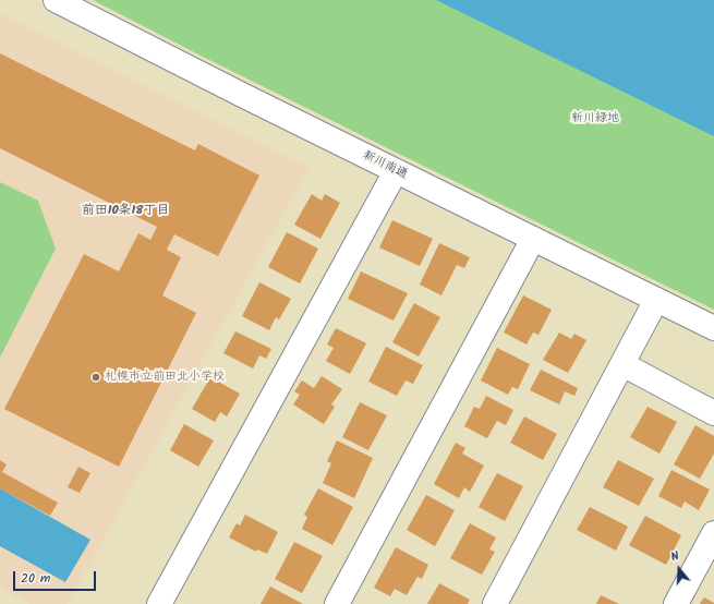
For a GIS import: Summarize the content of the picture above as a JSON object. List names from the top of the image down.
{
  "streets": {
    "street": ["新川南通"]
  },
  "districts": ["前田10条18丁目"],
  "parks": ["新川緑地"],
  "places": ["札幌市立前田北小学校"],
  "scale_bar": "20 m",
  "north": "top"
}
